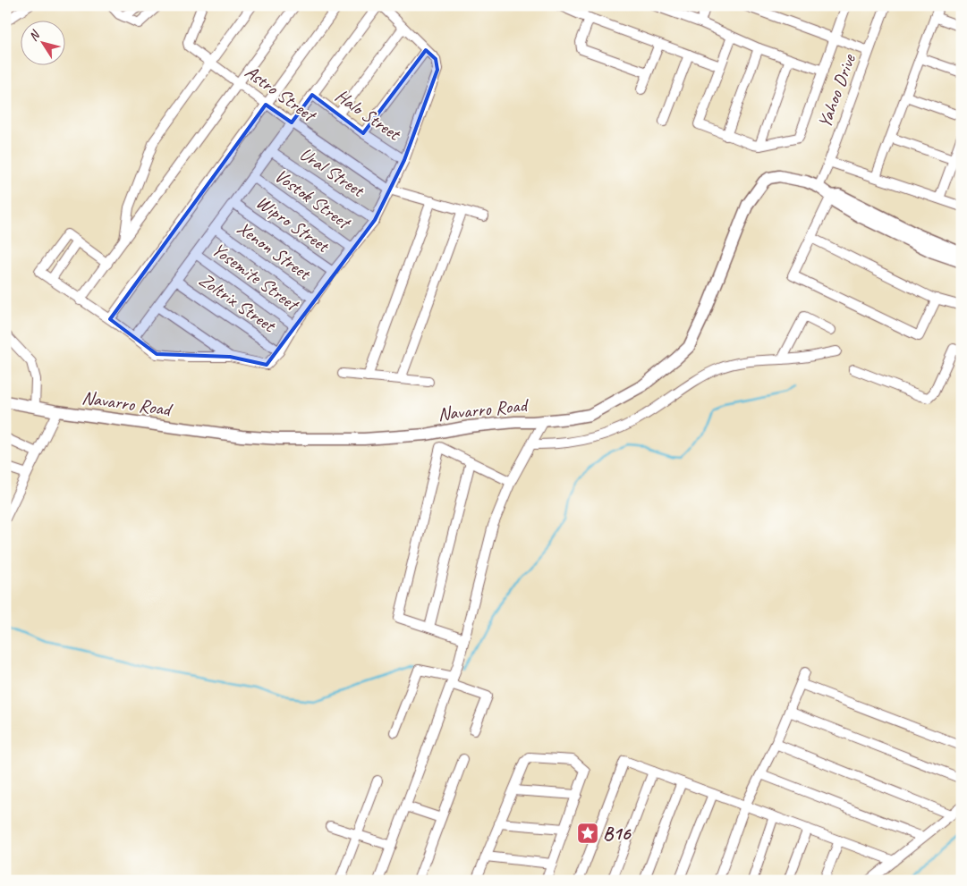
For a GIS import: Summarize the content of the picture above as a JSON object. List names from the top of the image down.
{
  "streets": {
    "street": [
      "Yahoo Drive",
      "Astro Street",
      "Halo Street",
      "Ural Street",
      "Vostok Street",
      "Wipro Street",
      "Xenon Street",
      "Yosemite Street",
      "Zoltrix Street",
      "Navarro Road"
    ]
  },
  "crossings": [
    ["Yahoo Drive", "Navarro Road"]
  ],
  "places": {
    "place": ["B16"]
  },
  "north": "top left"
}
